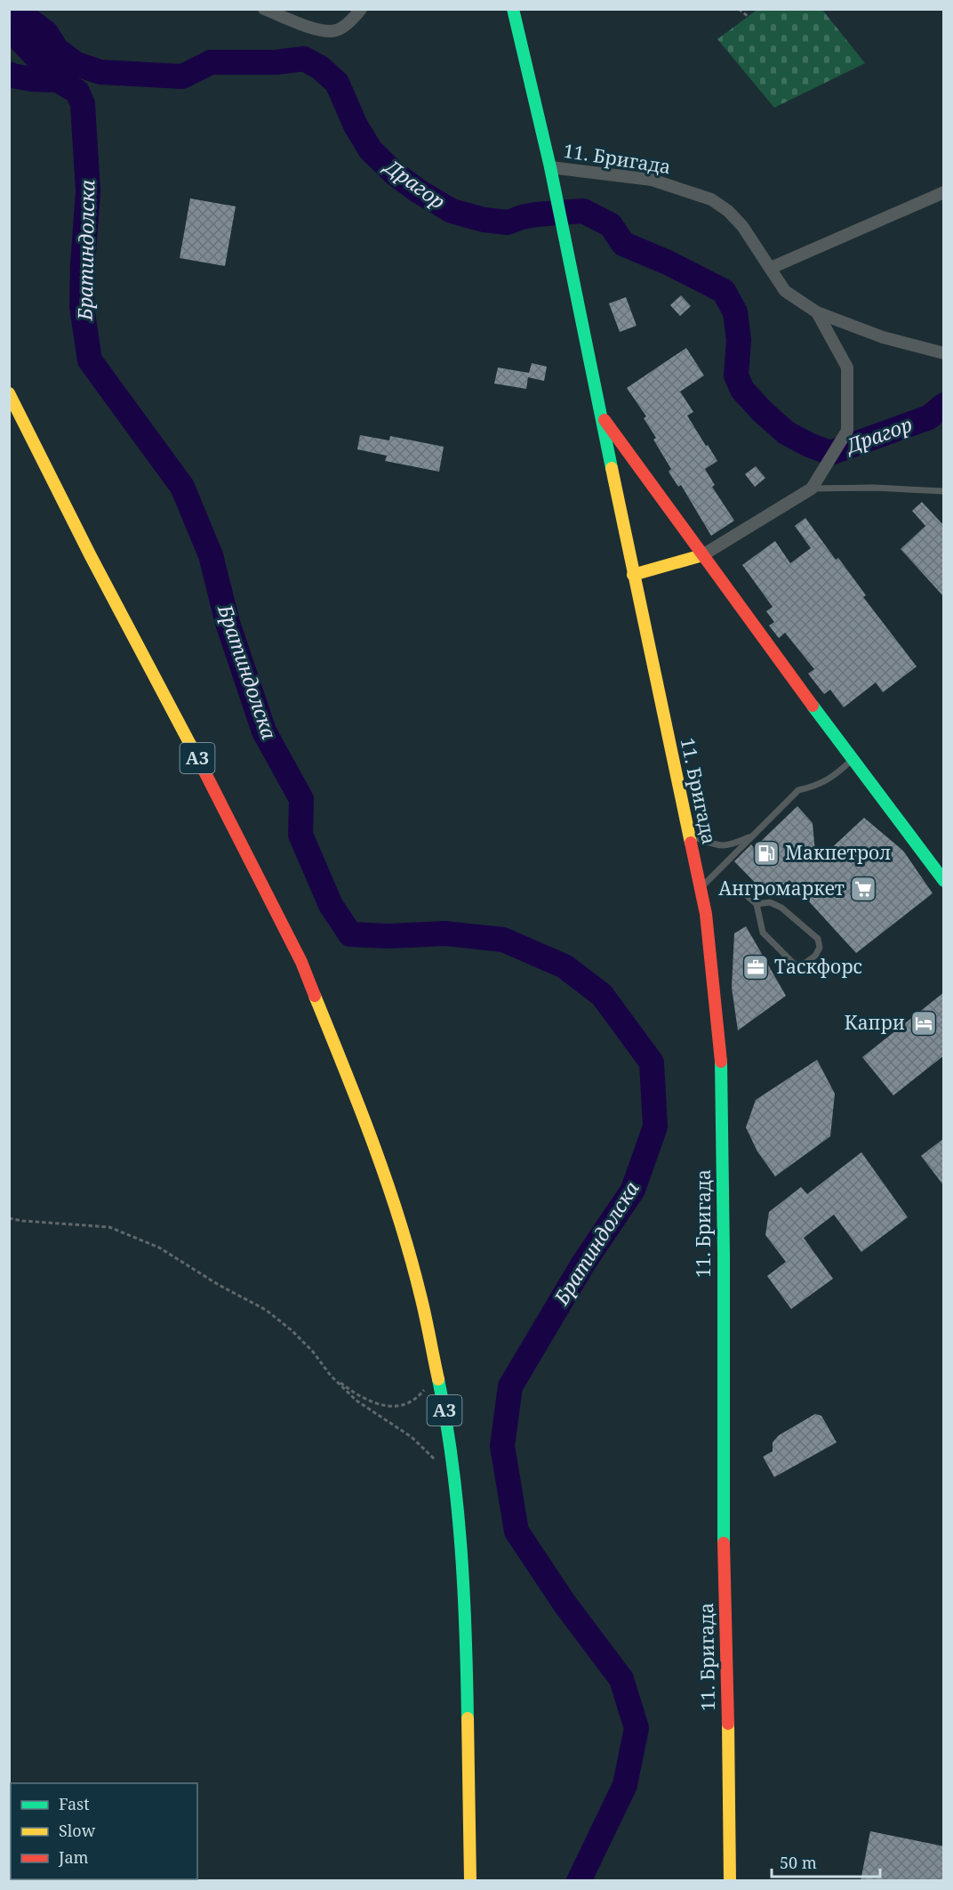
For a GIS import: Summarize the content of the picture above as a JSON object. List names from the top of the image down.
{
  "streets": {
    "main road": ["11. Бригада", "A3"]
  },
  "water": ["Драгор", "Братиндолска"],
  "places": {
    "fuel station": ["Макпетрол"],
    "supermarket": ["Ангромаркет"],
    "office": ["Таскфорс"],
    "hotel": ["Капри"]
  },
  "legend": ["Fast", "Slow", "Jam"],
  "scale_bar": "50 m"
}
